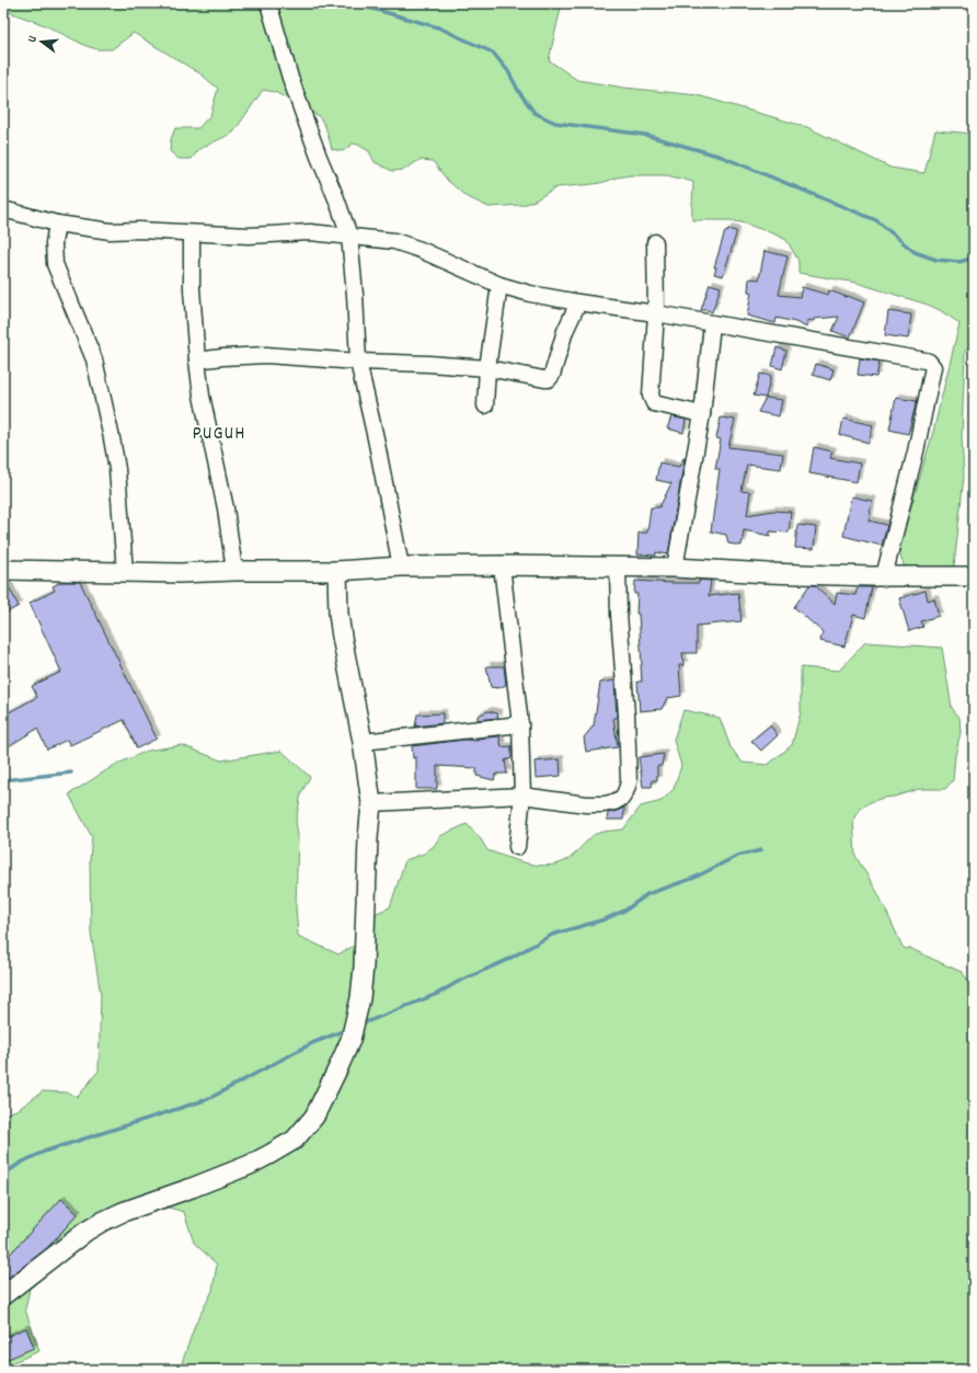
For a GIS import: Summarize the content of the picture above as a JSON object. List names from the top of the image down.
{
  "districts": ["PUGUH"],
  "north": "left"
}
